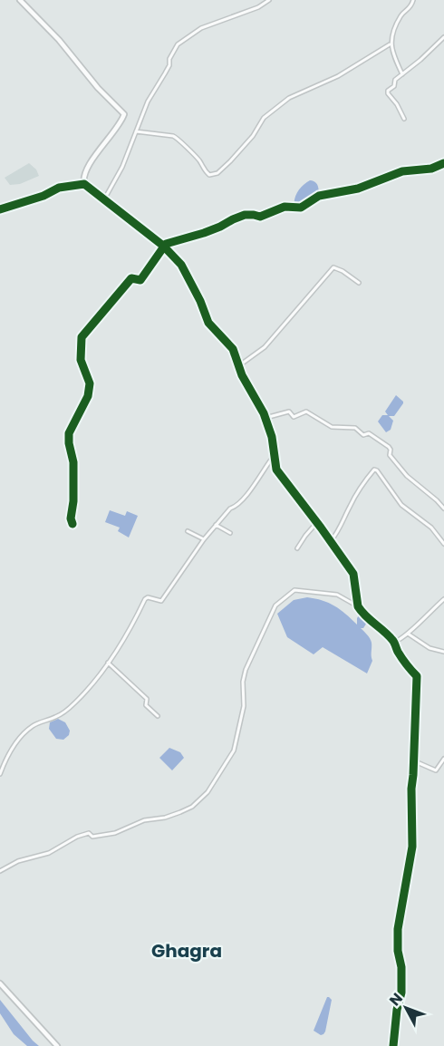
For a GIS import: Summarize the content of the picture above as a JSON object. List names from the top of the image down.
{
  "districts": ["Ghagra"],
  "north": "top left"
}
